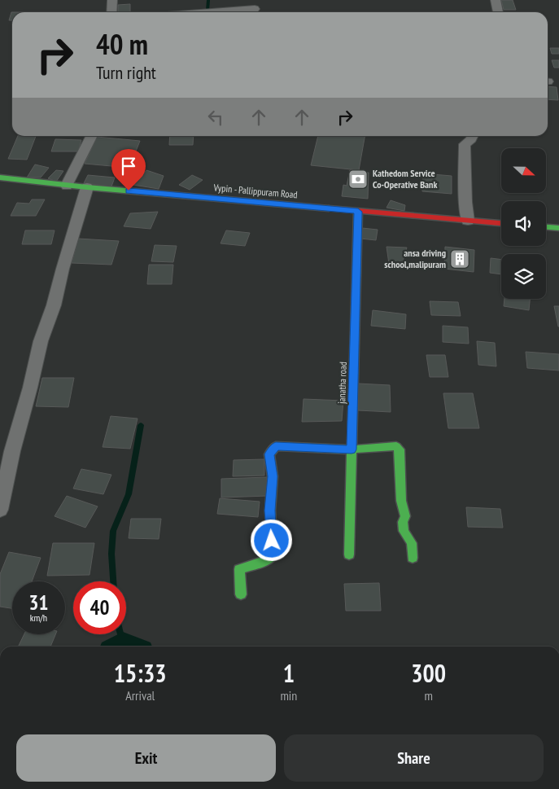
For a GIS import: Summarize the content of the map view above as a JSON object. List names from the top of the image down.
{
  "streets": {
    "street": ["Vypin - Pallippuram Road", "janatha road"]
  },
  "crossings": [
    ["Vypin - Pallippuram Road", "janatha road"]
  ],
  "places": {
    "bank": ["Kathedom Service Co-Operative Bank"],
    "building": ["ansa driving school,malipuram"]
  },
  "north": "right",
  "page": {
    "turn": ["40 m", "Turn right"],
    "speed": "31 km/h",
    "limit": "40",
    "eta": [
      "15:33",
      "Arrival",
      "1",
      "min",
      "300",
      "m"
    ],
    "buttons": ["Exit", "Share"]
  }
}
